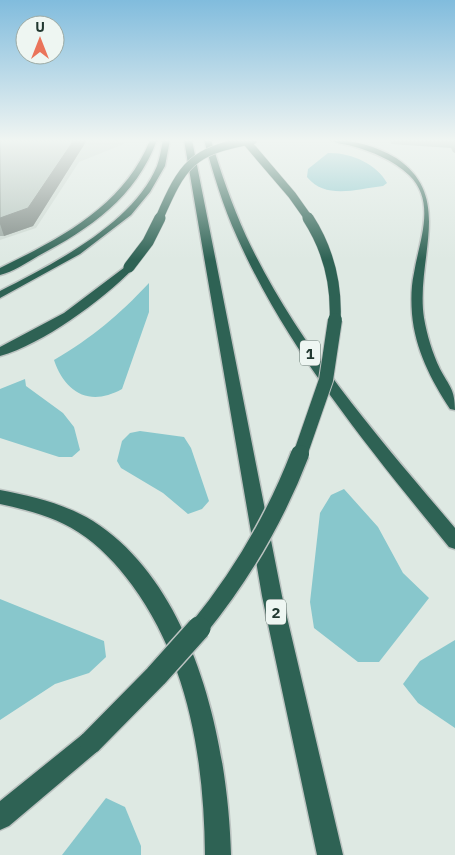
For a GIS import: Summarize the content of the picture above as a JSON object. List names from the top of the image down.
{
  "streets": {
    "highway": ["1", "2"]
  },
  "north": "top"
}
